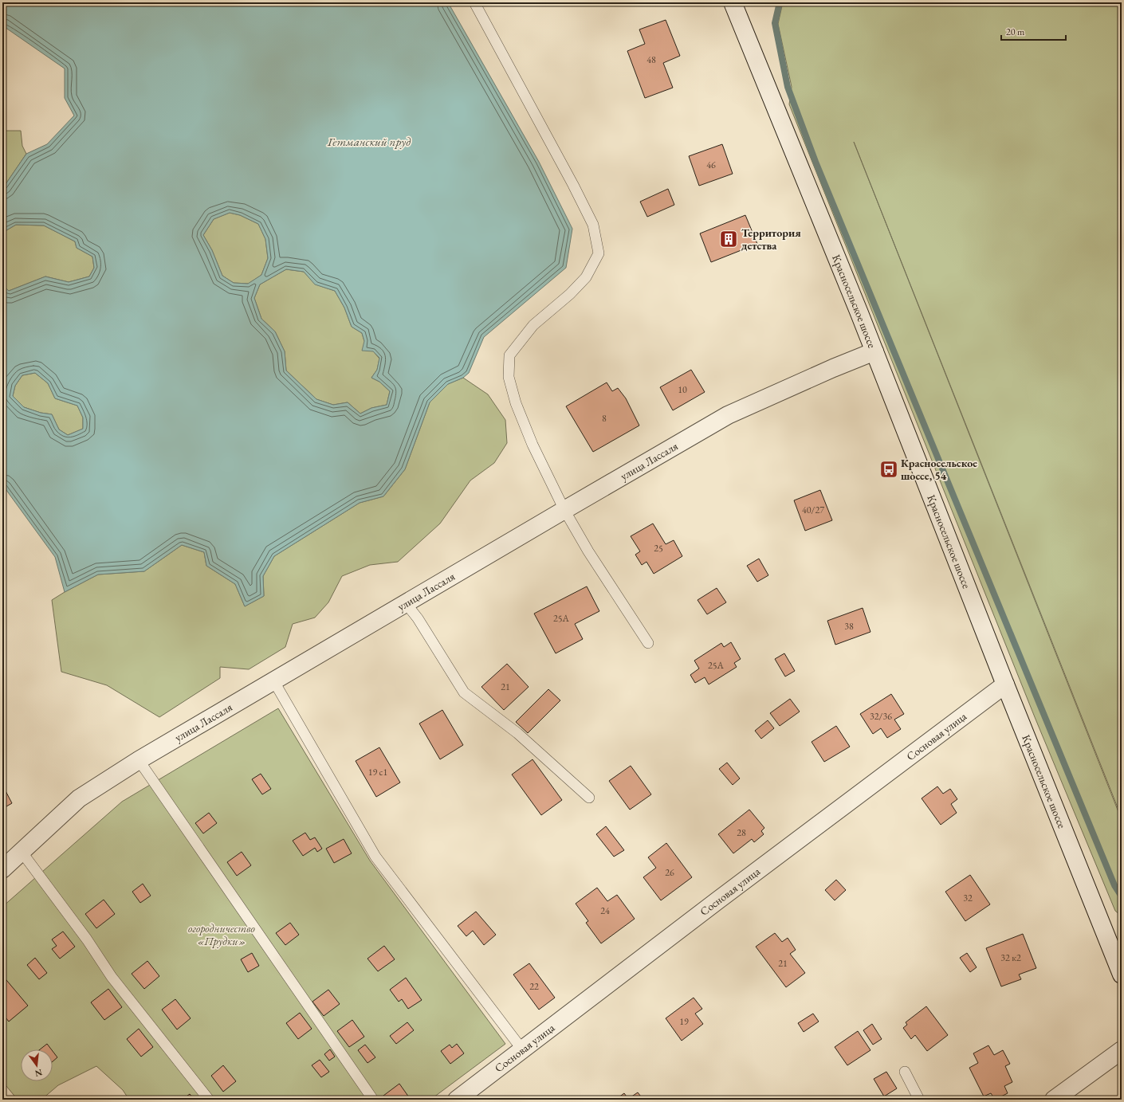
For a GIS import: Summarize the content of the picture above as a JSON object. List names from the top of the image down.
{
  "streets": {
    "street": ["Красносельское шоссе", "улица Лассаля", "Сосновая улица"]
  },
  "crossings": [
    ["Красносельское шоссе", "улица Лассаля"],
    ["Красносельское шоссе", "Сосновая улица"]
  ],
  "water": ["Гетманский пруд"],
  "parks": ["огородничество «Прудки»"],
  "places": {
    "building": ["Территория детства"],
    "bus stop": ["Красносельское шоссе, 54"]
  },
  "house_numbers": [
    "48",
    "46",
    "10",
    "8",
    "40/27",
    "25",
    "25А",
    "38",
    "25А",
    "21",
    "32/36",
    "19 с1",
    "28",
    "26",
    "32",
    "24",
    "32 к2",
    "21",
    "22",
    "19"
  ],
  "scale_bar": "20 m",
  "north": "bottom"
}
